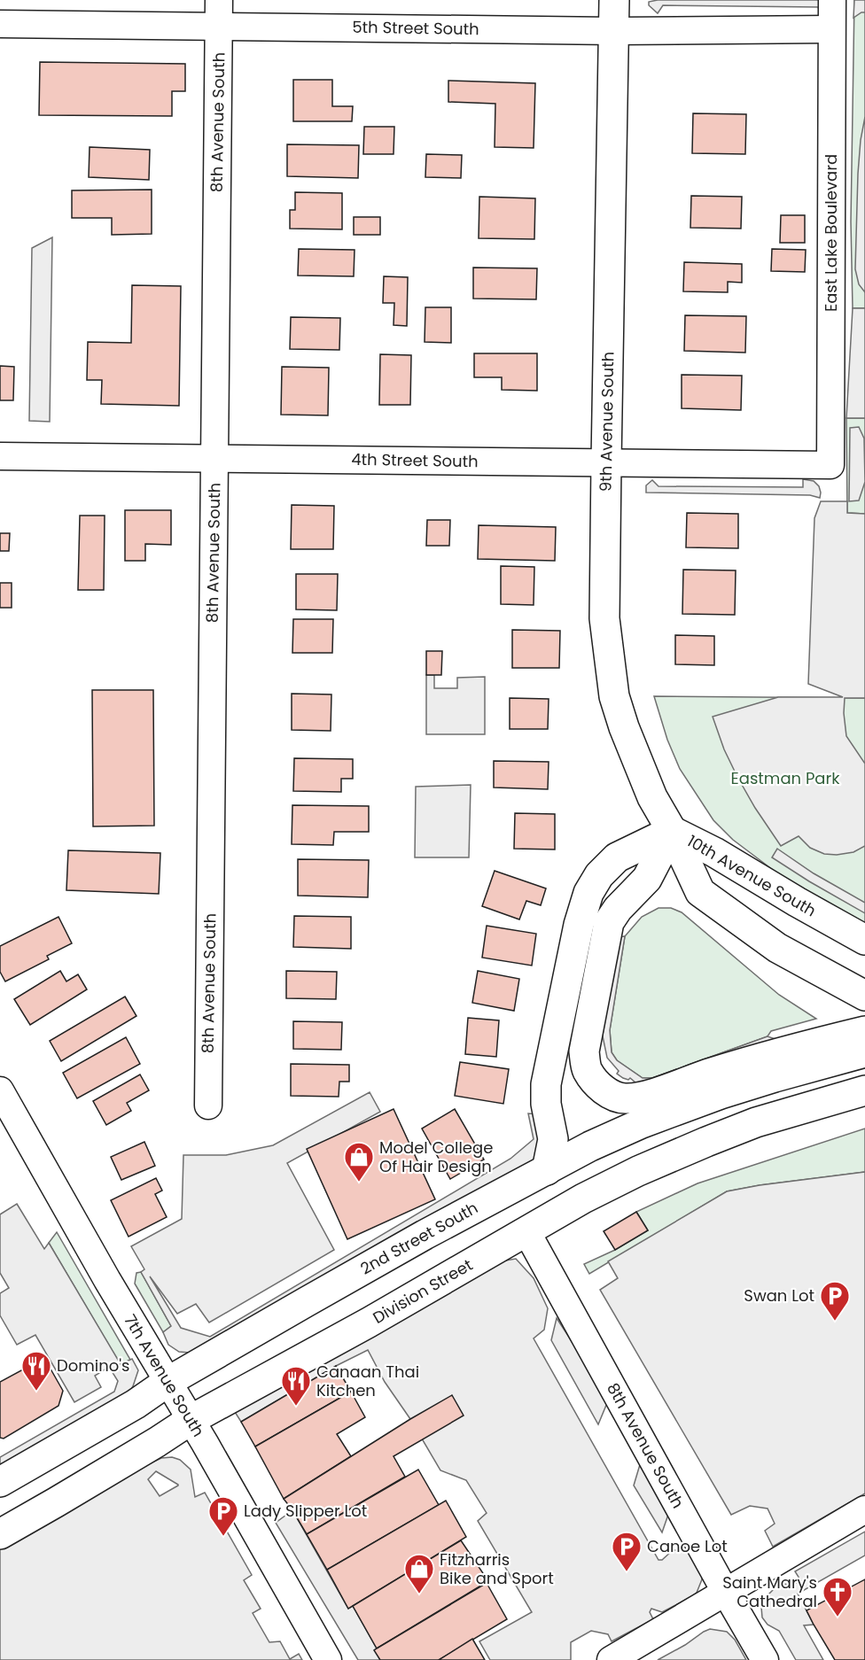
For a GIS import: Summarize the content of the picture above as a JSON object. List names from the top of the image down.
{
  "streets": {
    "main road": [
      "9th Avenue South",
      "10th Avenue South",
      "2nd Street South",
      "Division Street"
    ],
    "street": [
      "5th Street South",
      "8th Avenue South",
      "East Lake Boulevard",
      "4th Street South",
      "7th Avenue South"
    ]
  },
  "crossings": [
    ["5th Street South", "8th Avenue South"],
    ["5th Street South", "East Lake Boulevard"],
    ["5th Street South", "9th Avenue South"],
    ["8th Avenue South", "4th Street South"],
    ["8th Avenue South", "Division Street"],
    ["East Lake Boulevard", "4th Street South"],
    ["9th Avenue South", "4th Street South"],
    ["9th Avenue South", "10th Avenue South"],
    ["2nd Street South", "7th Avenue South"],
    ["Division Street", "7th Avenue South"]
  ],
  "parks": ["Eastman Park"],
  "places": {
    "shop": ["Model College Of Hair Design", "Fitzharris Bike and Sport"],
    "parking": ["Swan Lot", "Lady Slipper Lot", "Canoe Lot"],
    "restaurant": ["Domino's", "Canaan Thai Kitchen"],
    "church": ["Saint Mary's Cathedral"]
  }
}
